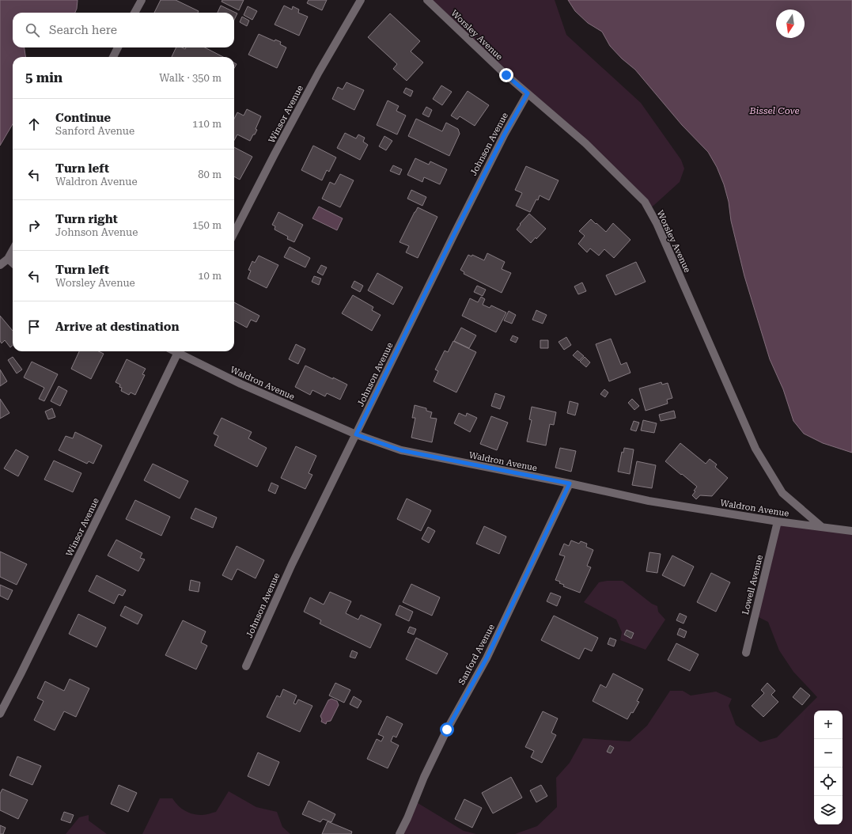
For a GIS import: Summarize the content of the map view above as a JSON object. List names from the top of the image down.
{
  "streets": {
    "street": [
      "Worsley Avenue",
      "Winsor Avenue",
      "Johnson Avenue",
      "Waldron Avenue",
      "Lowell Avenue",
      "Sanford Avenue"
    ]
  },
  "crossings": [
    ["Worsley Avenue", "Johnson Avenue"],
    ["Worsley Avenue", "Waldron Avenue"],
    ["Johnson Avenue", "Waldron Avenue"],
    ["Waldron Avenue", "Lowell Avenue"],
    ["Waldron Avenue", "Sanford Avenue"]
  ],
  "water": ["Bissel Cove"],
  "north": "bottom",
  "page": {
    "search": "Search here",
    "heading": ["5 min", "Walk · 350 m"],
    "list": [
      ["Continue", "Sanford Avenue", "110 m"],
      ["Turn left", "Waldron Avenue", "80 m"],
      ["Turn right", "Johnson Avenue", "150 m"],
      ["Turn left", "Worsley Avenue", "10 m"],
      "Arrive at destination"
    ],
    "map_buttons": ["+", "−"]
  }
}
